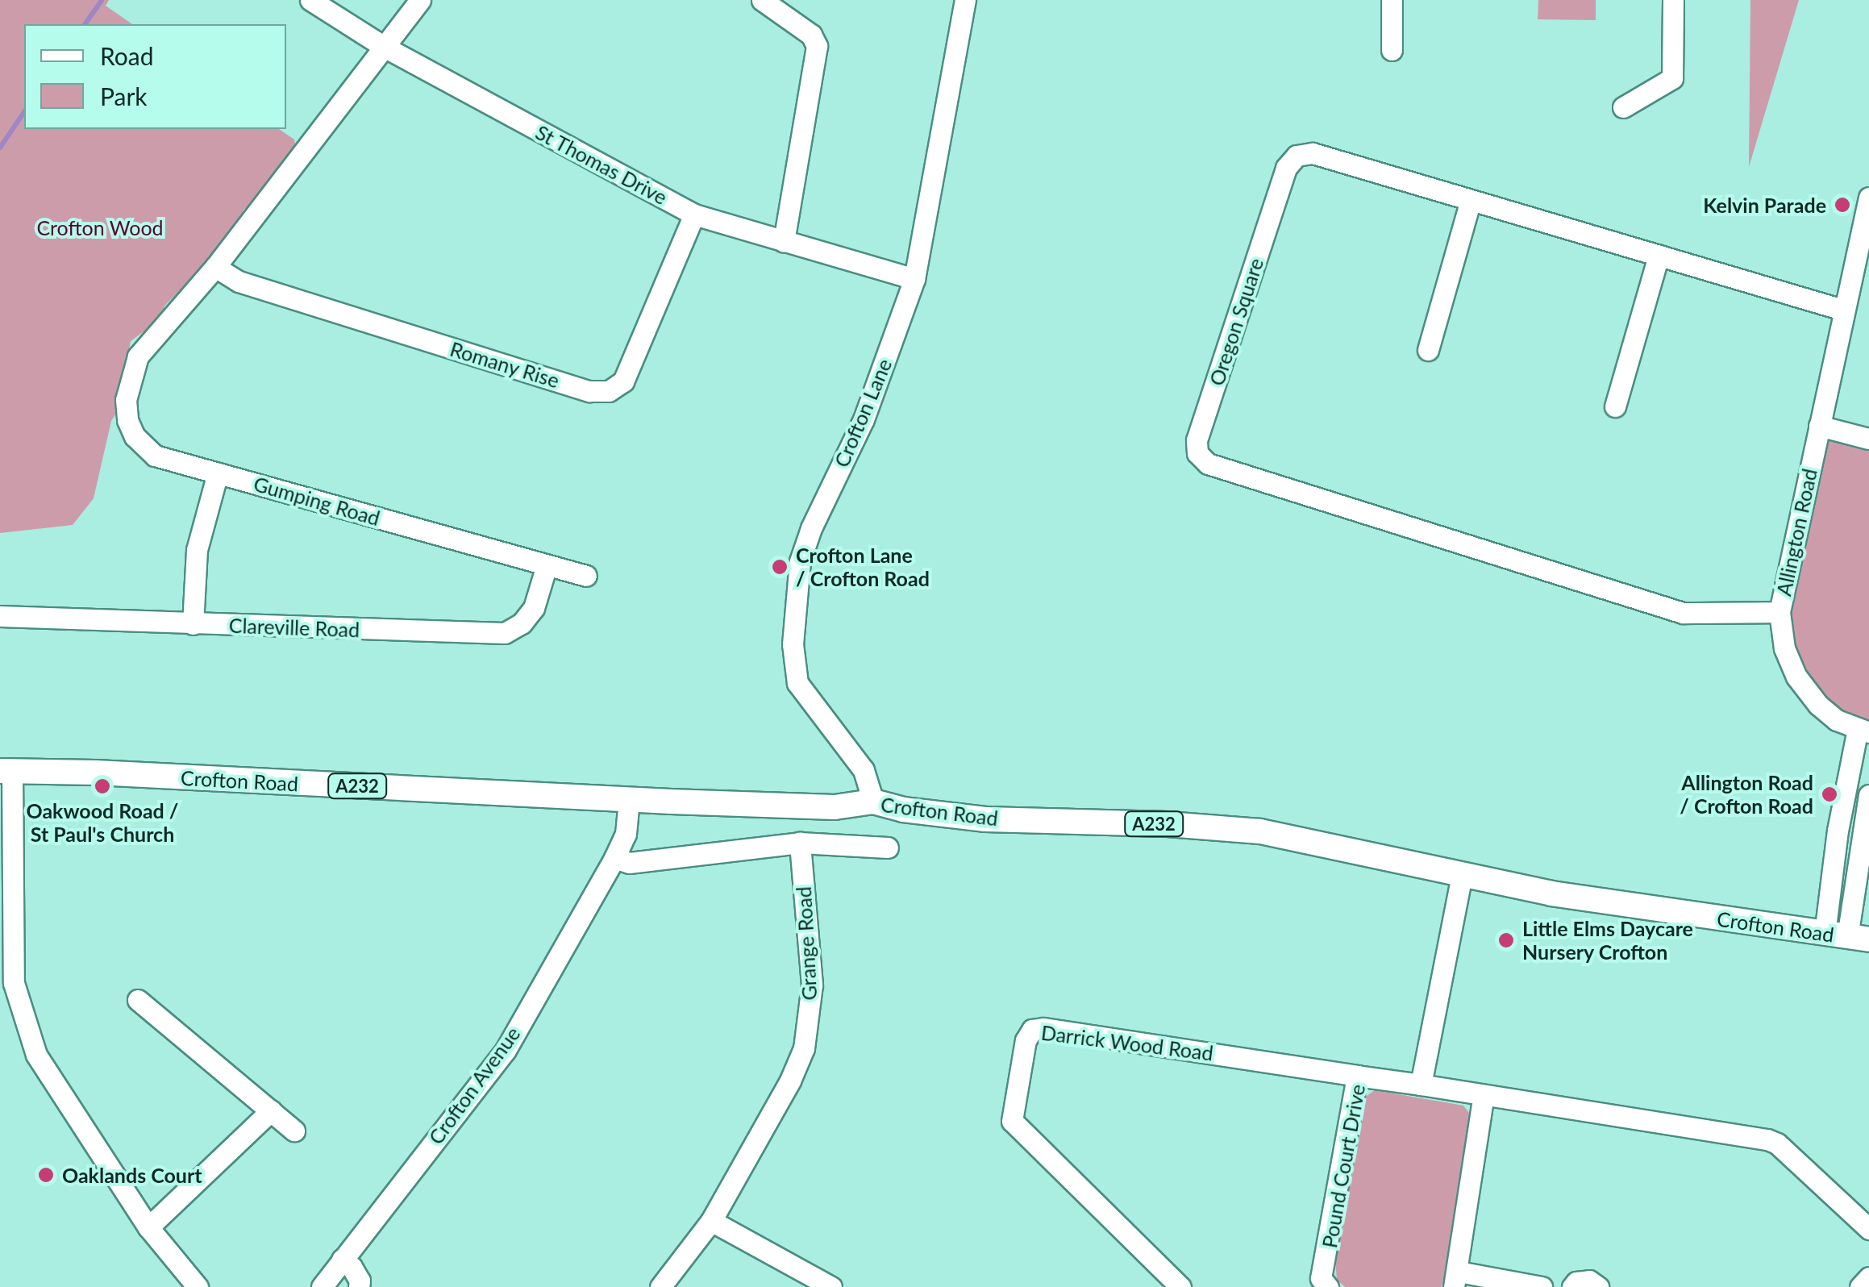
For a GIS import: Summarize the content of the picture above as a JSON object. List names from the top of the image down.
{
  "streets": {
    "main road": ["Crofton Road", "A232"],
    "street": [
      "St Thomas Drive",
      "Oregon Square",
      "Romany Rise",
      "Crofton Lane",
      "Gumping Road",
      "Allington Road",
      "Clareville Road",
      "Grange Road",
      "Darrick Wood Road",
      "Crofton Avenue",
      "Pound Court Drive"
    ]
  },
  "crossings": [
    ["St Thomas Drive", "Romany Rise"],
    ["St Thomas Drive", "Crofton Lane"],
    ["Oregon Square", "Allington Road"],
    ["Romany Rise", "Gumping Road"],
    ["Crofton Lane", "Crofton Road"],
    ["Gumping Road", "Clareville Road"],
    ["Allington Road", "Crofton Road"],
    ["Crofton Road", "Crofton Avenue"],
    ["Darrick Wood Road", "Pound Court Drive"]
  ],
  "parks": ["Crofton Wood"],
  "places": [
    "Kelvin Parade",
    "Crofton Lane / Crofton Road",
    "Oakwood Road / St Paul's Church",
    "Allington Road / Crofton Road",
    "Little Elms Daycare Nursery Crofton",
    "Oaklands Court"
  ],
  "legend": ["Road", "Park"]
}
